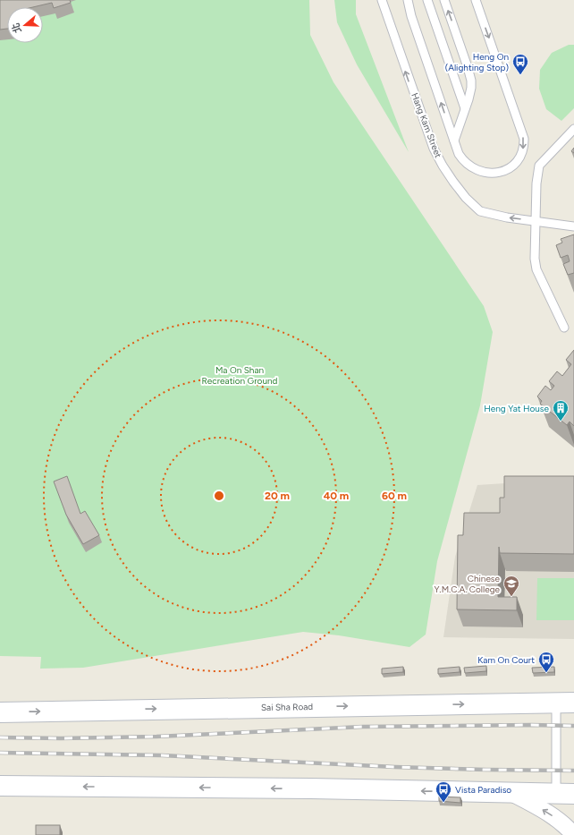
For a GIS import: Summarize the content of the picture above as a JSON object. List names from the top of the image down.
{
  "streets": {
    "main road": ["Sai Sha Road"],
    "lane": ["Hang Kam Street"]
  },
  "parks": ["Ma On Shan Recreation Ground"],
  "places": {
    "bus stop": ["Heng On (Alighting Stop)", "Kam On Court", "Vista Paradiso"],
    "building": ["Heng Yat House"],
    "school or university": ["Chinese Y.M.C.A. College"]
  },
  "north": "left",
  "rings": ["20 m", "40 m", "60 m"]
}
